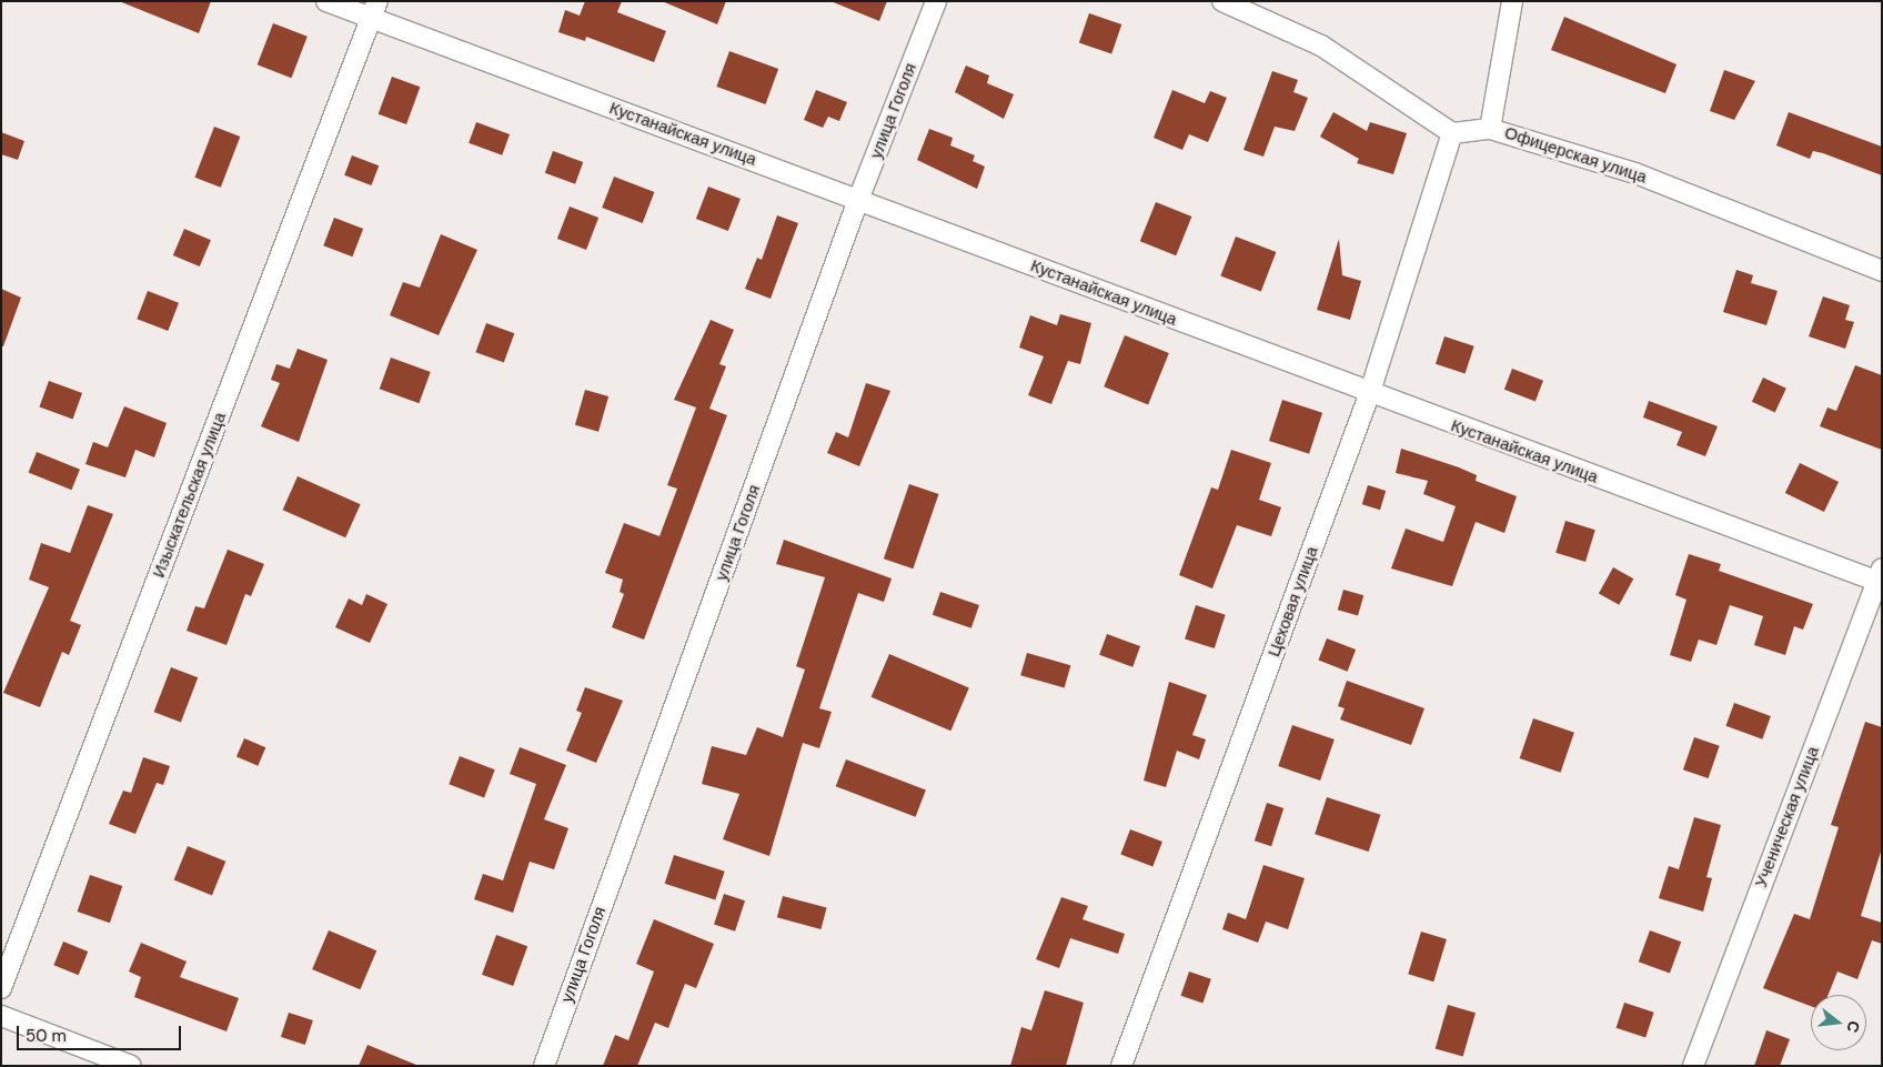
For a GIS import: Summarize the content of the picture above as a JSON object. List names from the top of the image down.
{
  "streets": {
    "street": [
      "улица Гоголя",
      "Кустанайская улица",
      "Офицерская улица",
      "Изыскательская улица",
      "Цеховая улица",
      "Ученическая улица"
    ]
  },
  "crossings": [
    ["улица Гоголя", "Кустанайская улица"],
    ["Кустанайская улица", "Изыскательская улица"],
    ["Кустанайская улица", "Цеховая улица"],
    ["Кустанайская улица", "Ученическая улица"],
    ["Офицерская улица", "Цеховая улица"]
  ],
  "scale_bar": "50 m",
  "north": "right"
}
